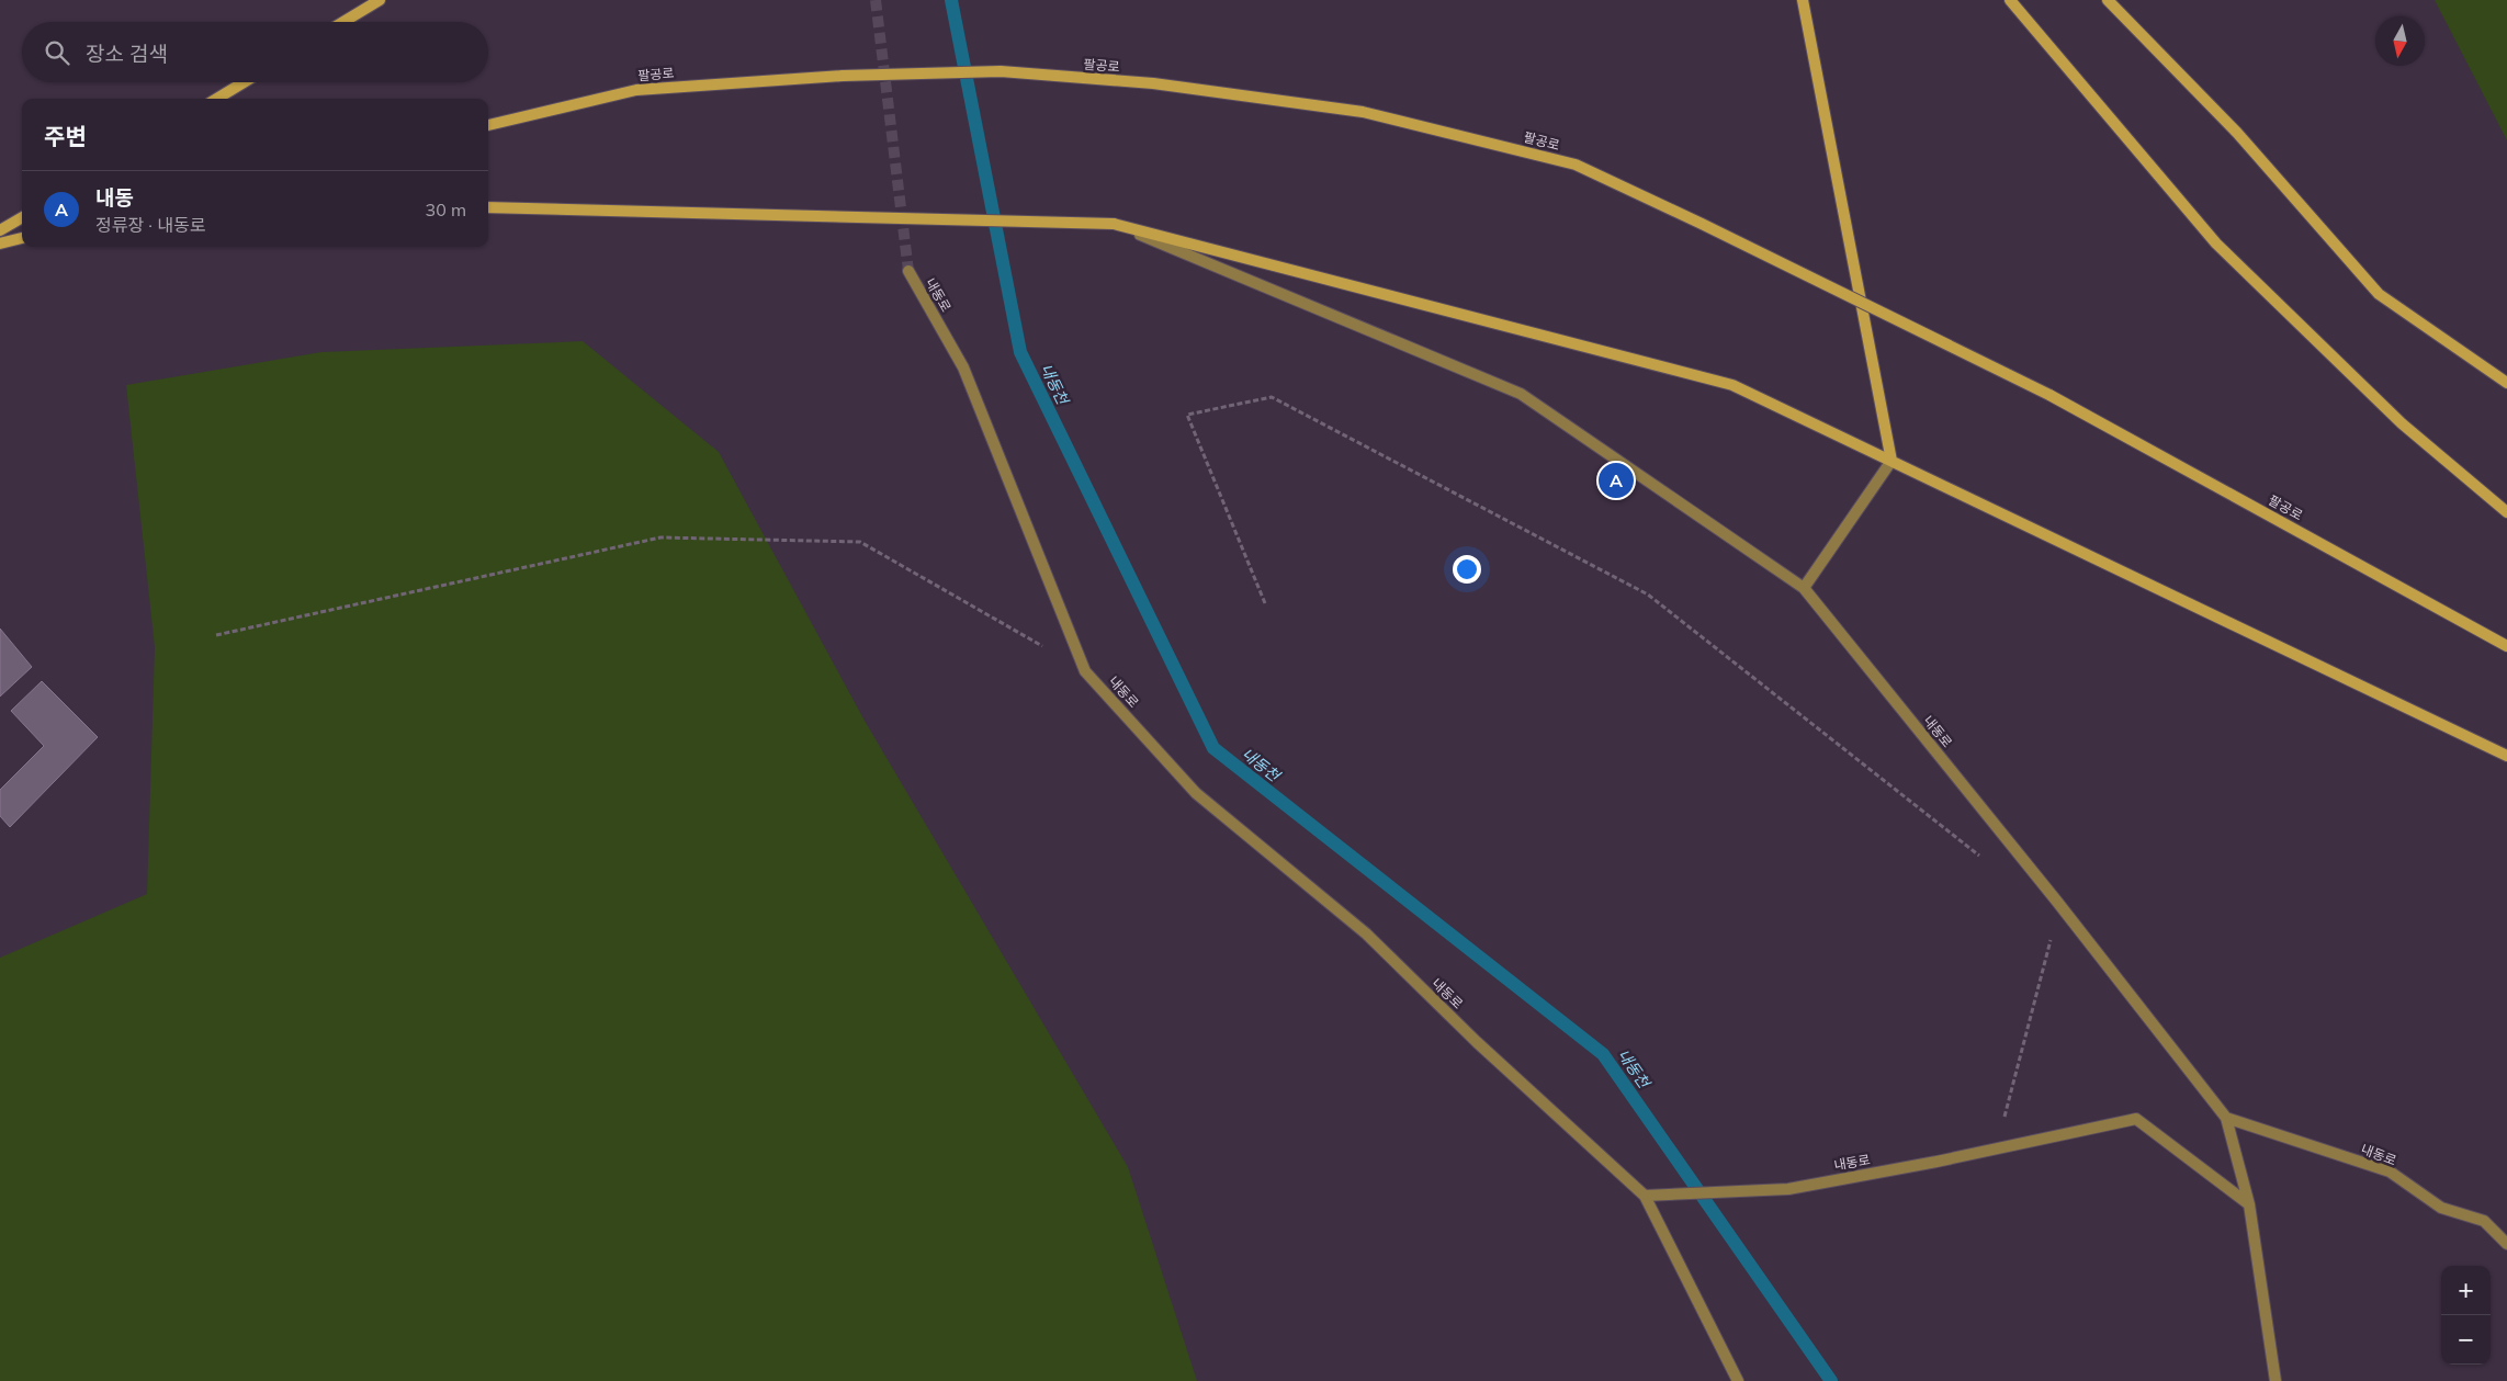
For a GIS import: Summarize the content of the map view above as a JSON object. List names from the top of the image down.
{
  "streets": {
    "main road": ["팔공로"],
    "street": ["내동로"]
  },
  "water": ["내동천"],
  "north": "bottom",
  "page": {
    "search": "장소 검색",
    "heading": "주변",
    "list": [
      {
        "mark": "A",
        "name": "내동",
        "note": "정류장 · 내동로",
        "value": "30 m"
      }
    ],
    "pins": "A",
    "map_buttons": ["+", "−"]
  }
}
